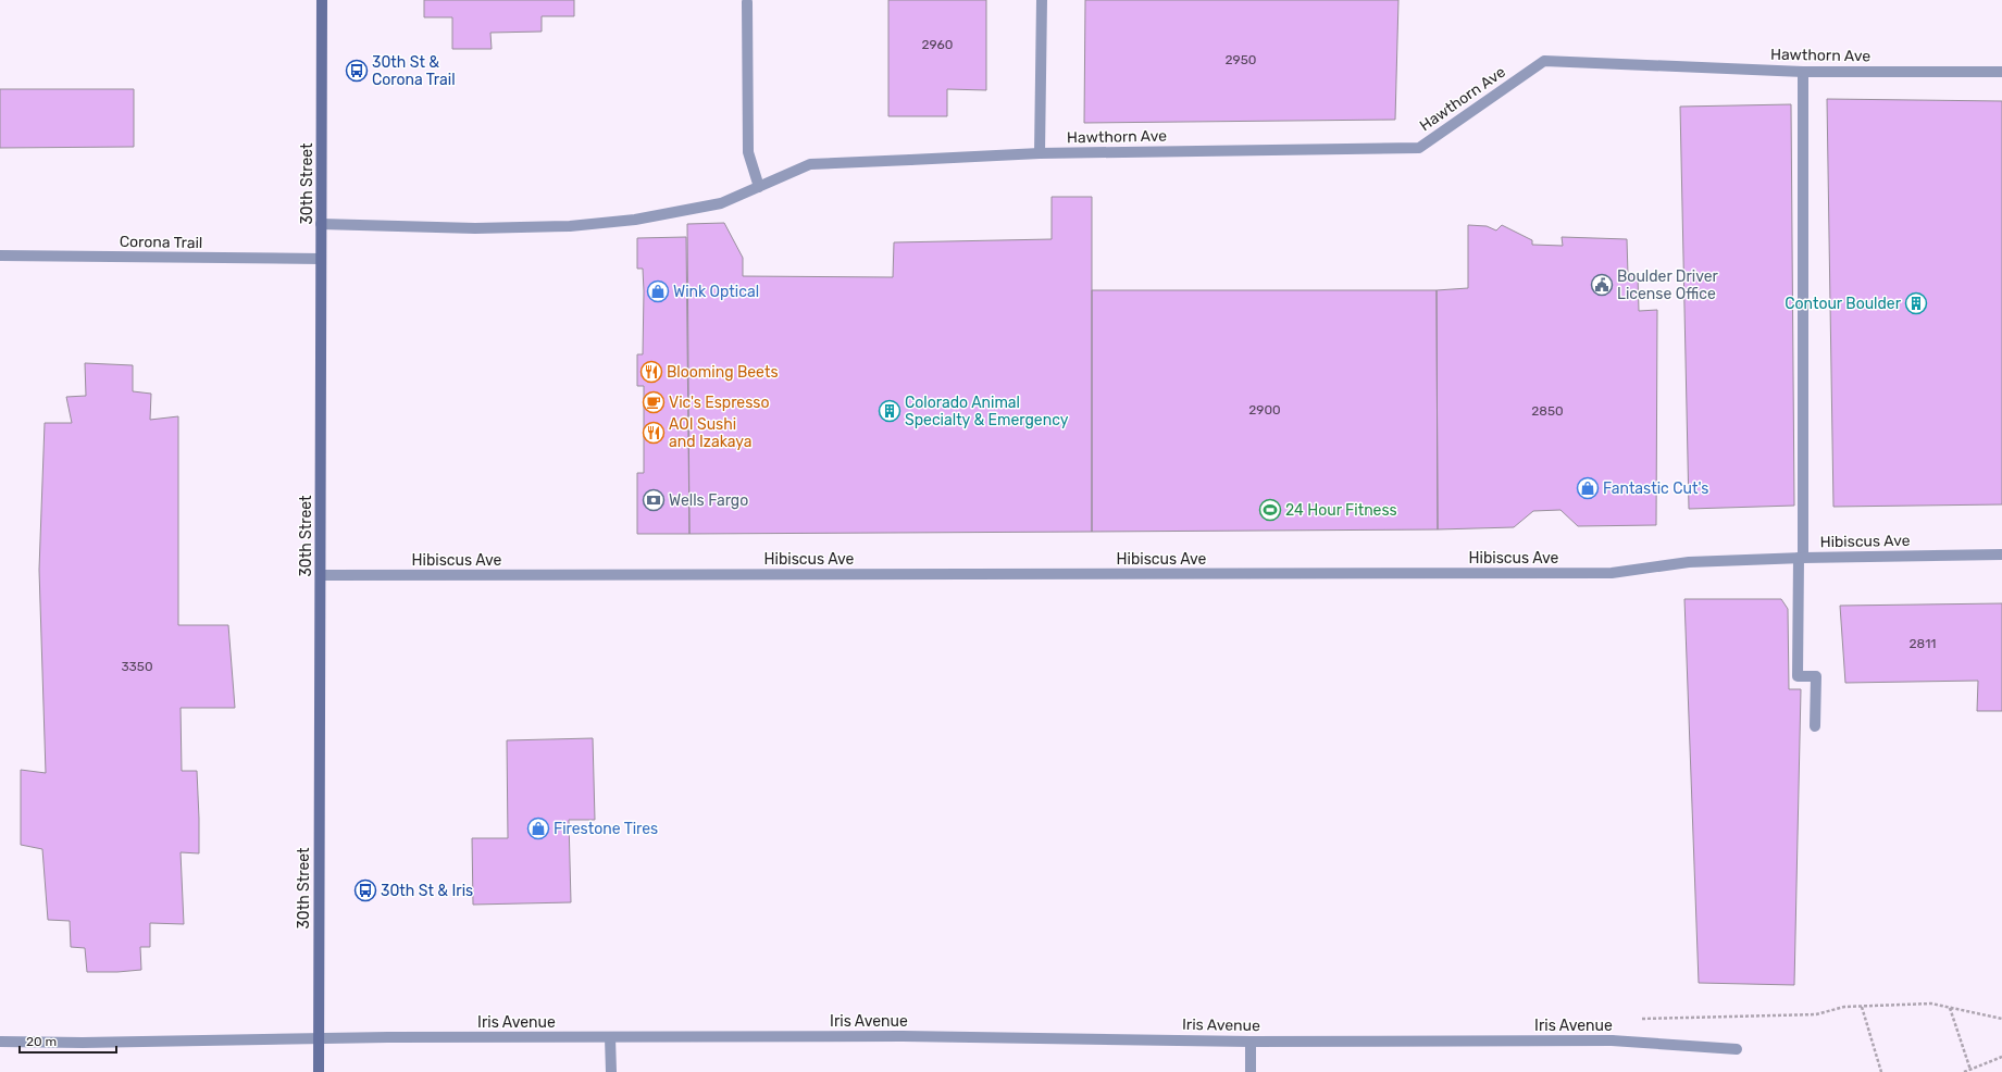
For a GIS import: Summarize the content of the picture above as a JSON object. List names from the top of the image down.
{
  "streets": {
    "main road": ["30th Street"],
    "street": [
      "Hawthorn Ave",
      "Corona Trail",
      "Hibiscus Ave",
      "Iris Avenue"
    ]
  },
  "crossings": [
    ["Hawthorn Ave", "30th Street"],
    ["30th Street", "Corona Trail"],
    ["30th Street", "Hibiscus Ave"],
    ["30th Street", "Iris Avenue"]
  ],
  "places": {
    "bus stop": ["30th St & Corona Trail", "30th St & Iris"],
    "public building": ["Boulder Driver License Office"],
    "shop": ["Wink Optical", "Fantastic Cut's", "Firestone Tires"],
    "building": ["Contour Boulder", "Colorado Animal Specialty & Emergency"],
    "restaurant": ["Blooming Beets", "AOI Sushi and Izakaya"],
    "cafe": ["Vic's Espresso"],
    "bank": ["Wells Fargo"],
    "sports": ["24 Hour Fitness"]
  },
  "house_numbers": [
    "2960",
    "2950",
    "2900",
    "2850",
    "2811",
    "3350"
  ],
  "scale_bar": "20 m"
}
